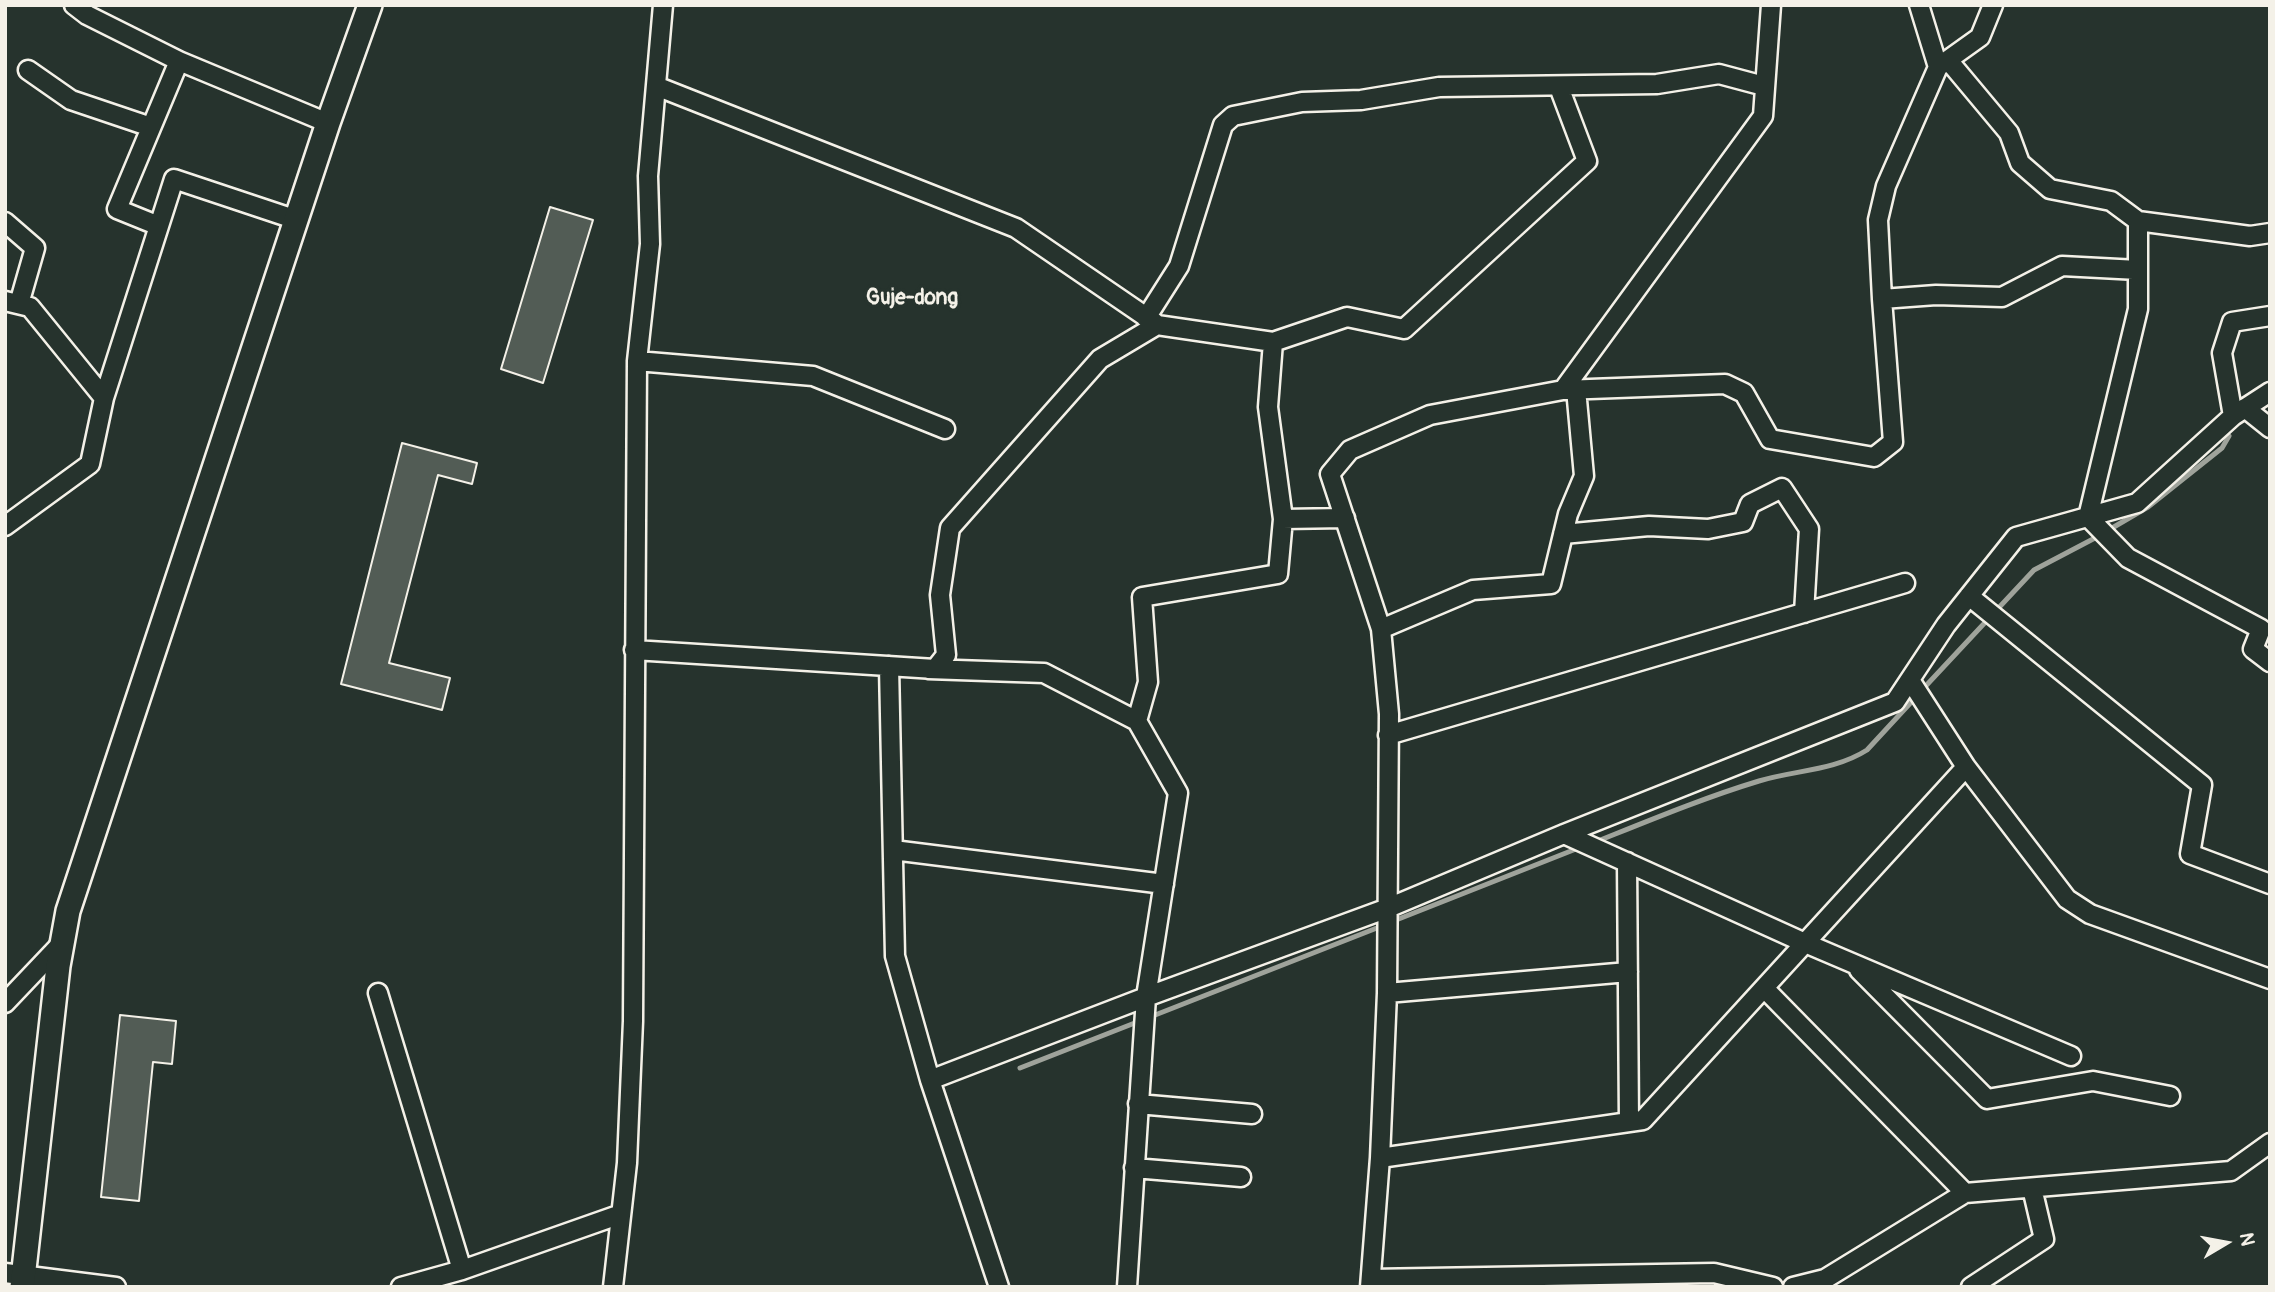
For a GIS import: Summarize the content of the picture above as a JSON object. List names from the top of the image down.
{
  "districts": ["Guje-dong"],
  "north": "right"
}
